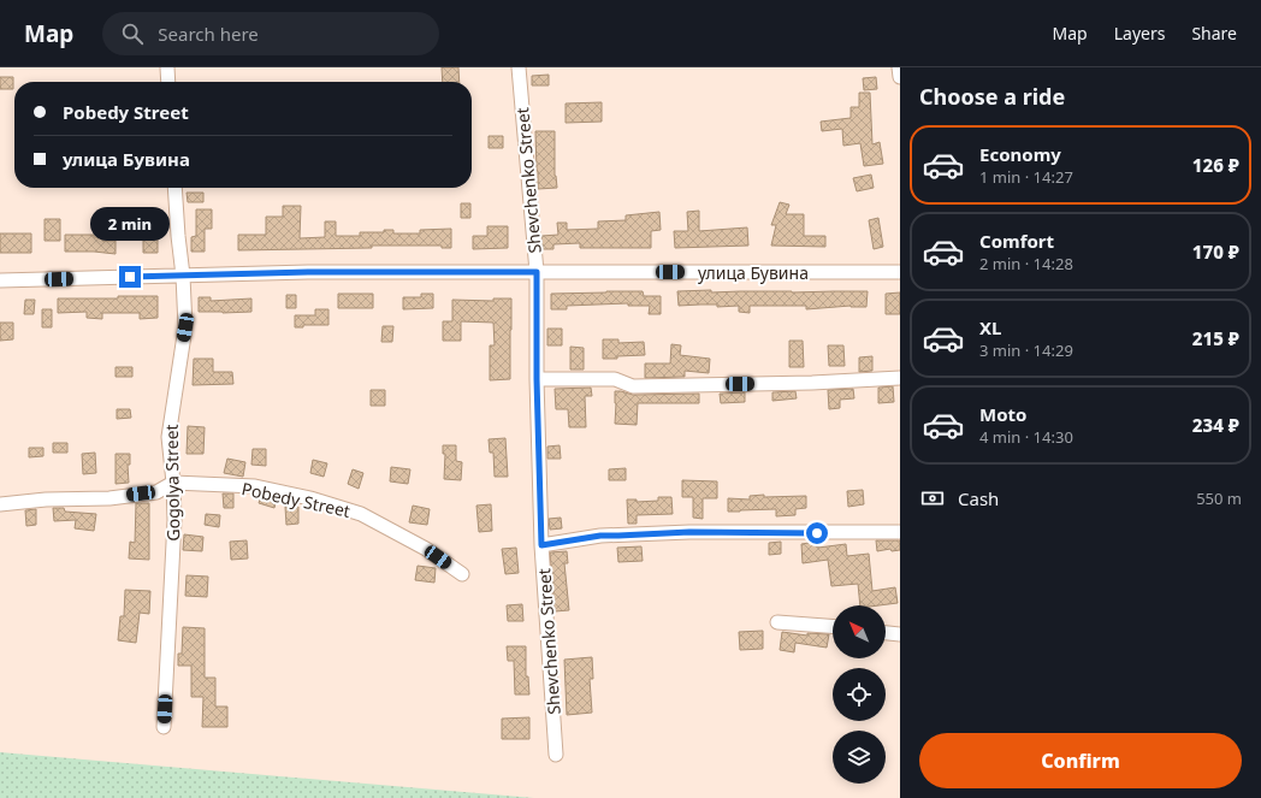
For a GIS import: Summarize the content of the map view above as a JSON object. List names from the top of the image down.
{
  "streets": {
    "street": [
      "Shevchenko Street",
      "улица Бувина",
      "Gogolya Street",
      "Pobedy Street"
    ]
  },
  "crossings": [
    ["Shevchenko Street", "улица Бувина"],
    ["улица Бувина", "Gogolya Street"],
    ["Gogolya Street", "Pobedy Street"]
  ],
  "north": "top left",
  "page": {
    "header": "Map",
    "search": "Search here",
    "nav": ["Map", "Layers", "Share"],
    "heading": "Choose a ride",
    "banner": ["Pobedy Street", "улица Бувина"],
    "list": [
      {
        "name": "Economy",
        "note": "1 min · 14:27",
        "value": "126 ₽"
      },
      {
        "name": "Comfort",
        "note": "2 min · 14:28",
        "value": "170 ₽"
      },
      {
        "name": "XL",
        "note": "3 min · 14:29",
        "value": "215 ₽"
      },
      {
        "name": "Moto",
        "note": "4 min · 14:30",
        "value": "234 ₽"
      }
    ],
    "bubble": "2 min",
    "pay": ["Cash", "550 m"],
    "buttons": "Confirm"
  }
}
